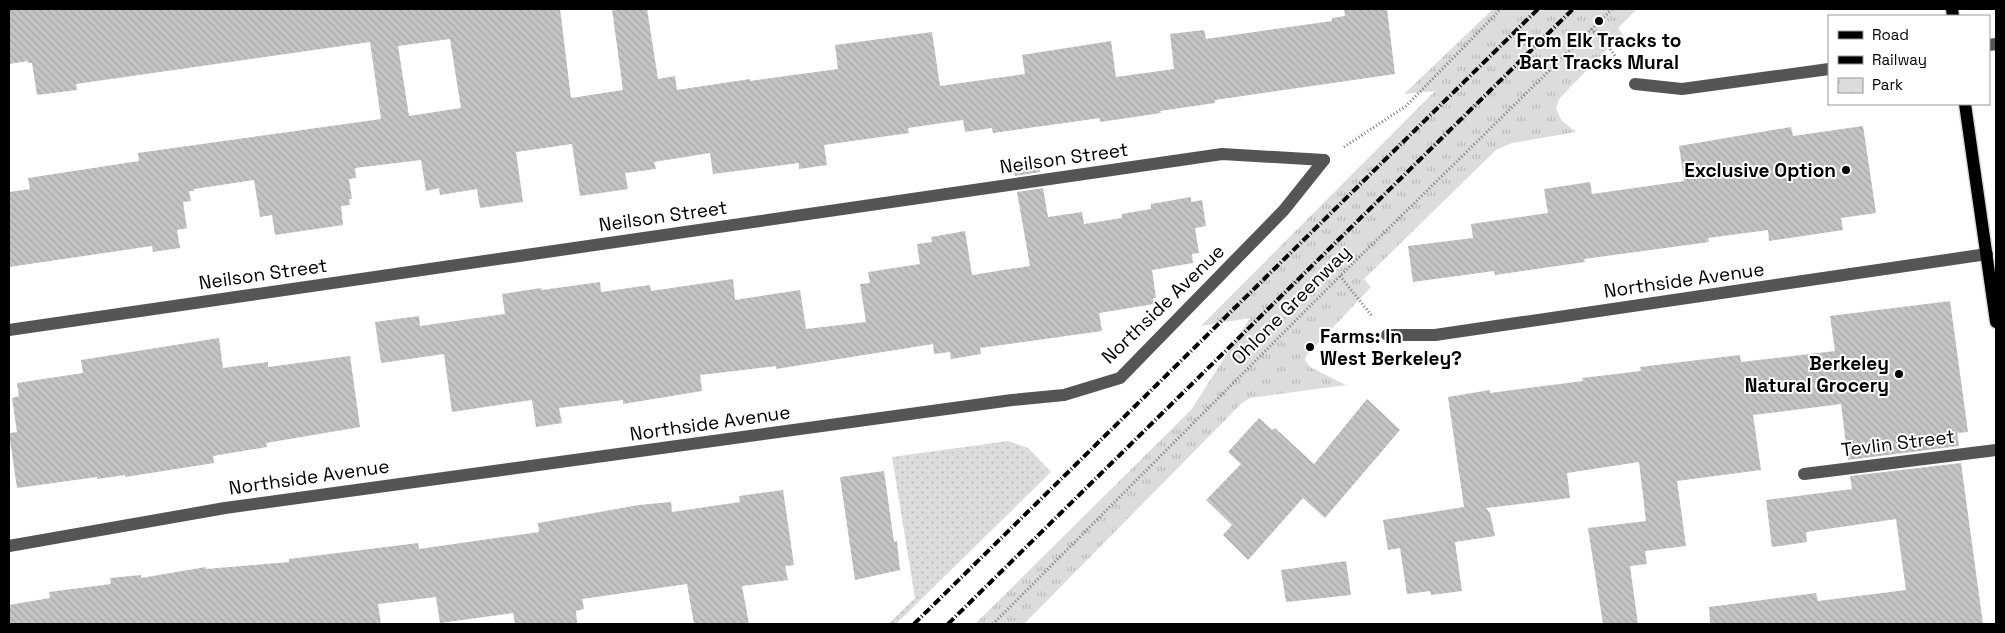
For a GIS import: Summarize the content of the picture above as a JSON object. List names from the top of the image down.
{
  "streets": {
    "street": ["Neilson Street", "Northside Avenue", "Tevlin Street"],
    "path": ["Ohlone Greenway"]
  },
  "crossings": [
    ["Neilson Street", "Northside Avenue"]
  ],
  "places": [
    "From Elk Tracks to Bart Tracks Mural",
    "Exclusive Option",
    "Farms: In West Berkeley?",
    "Berkeley Natural Grocery"
  ],
  "legend": ["Road", "Railway", "Park"]
}
